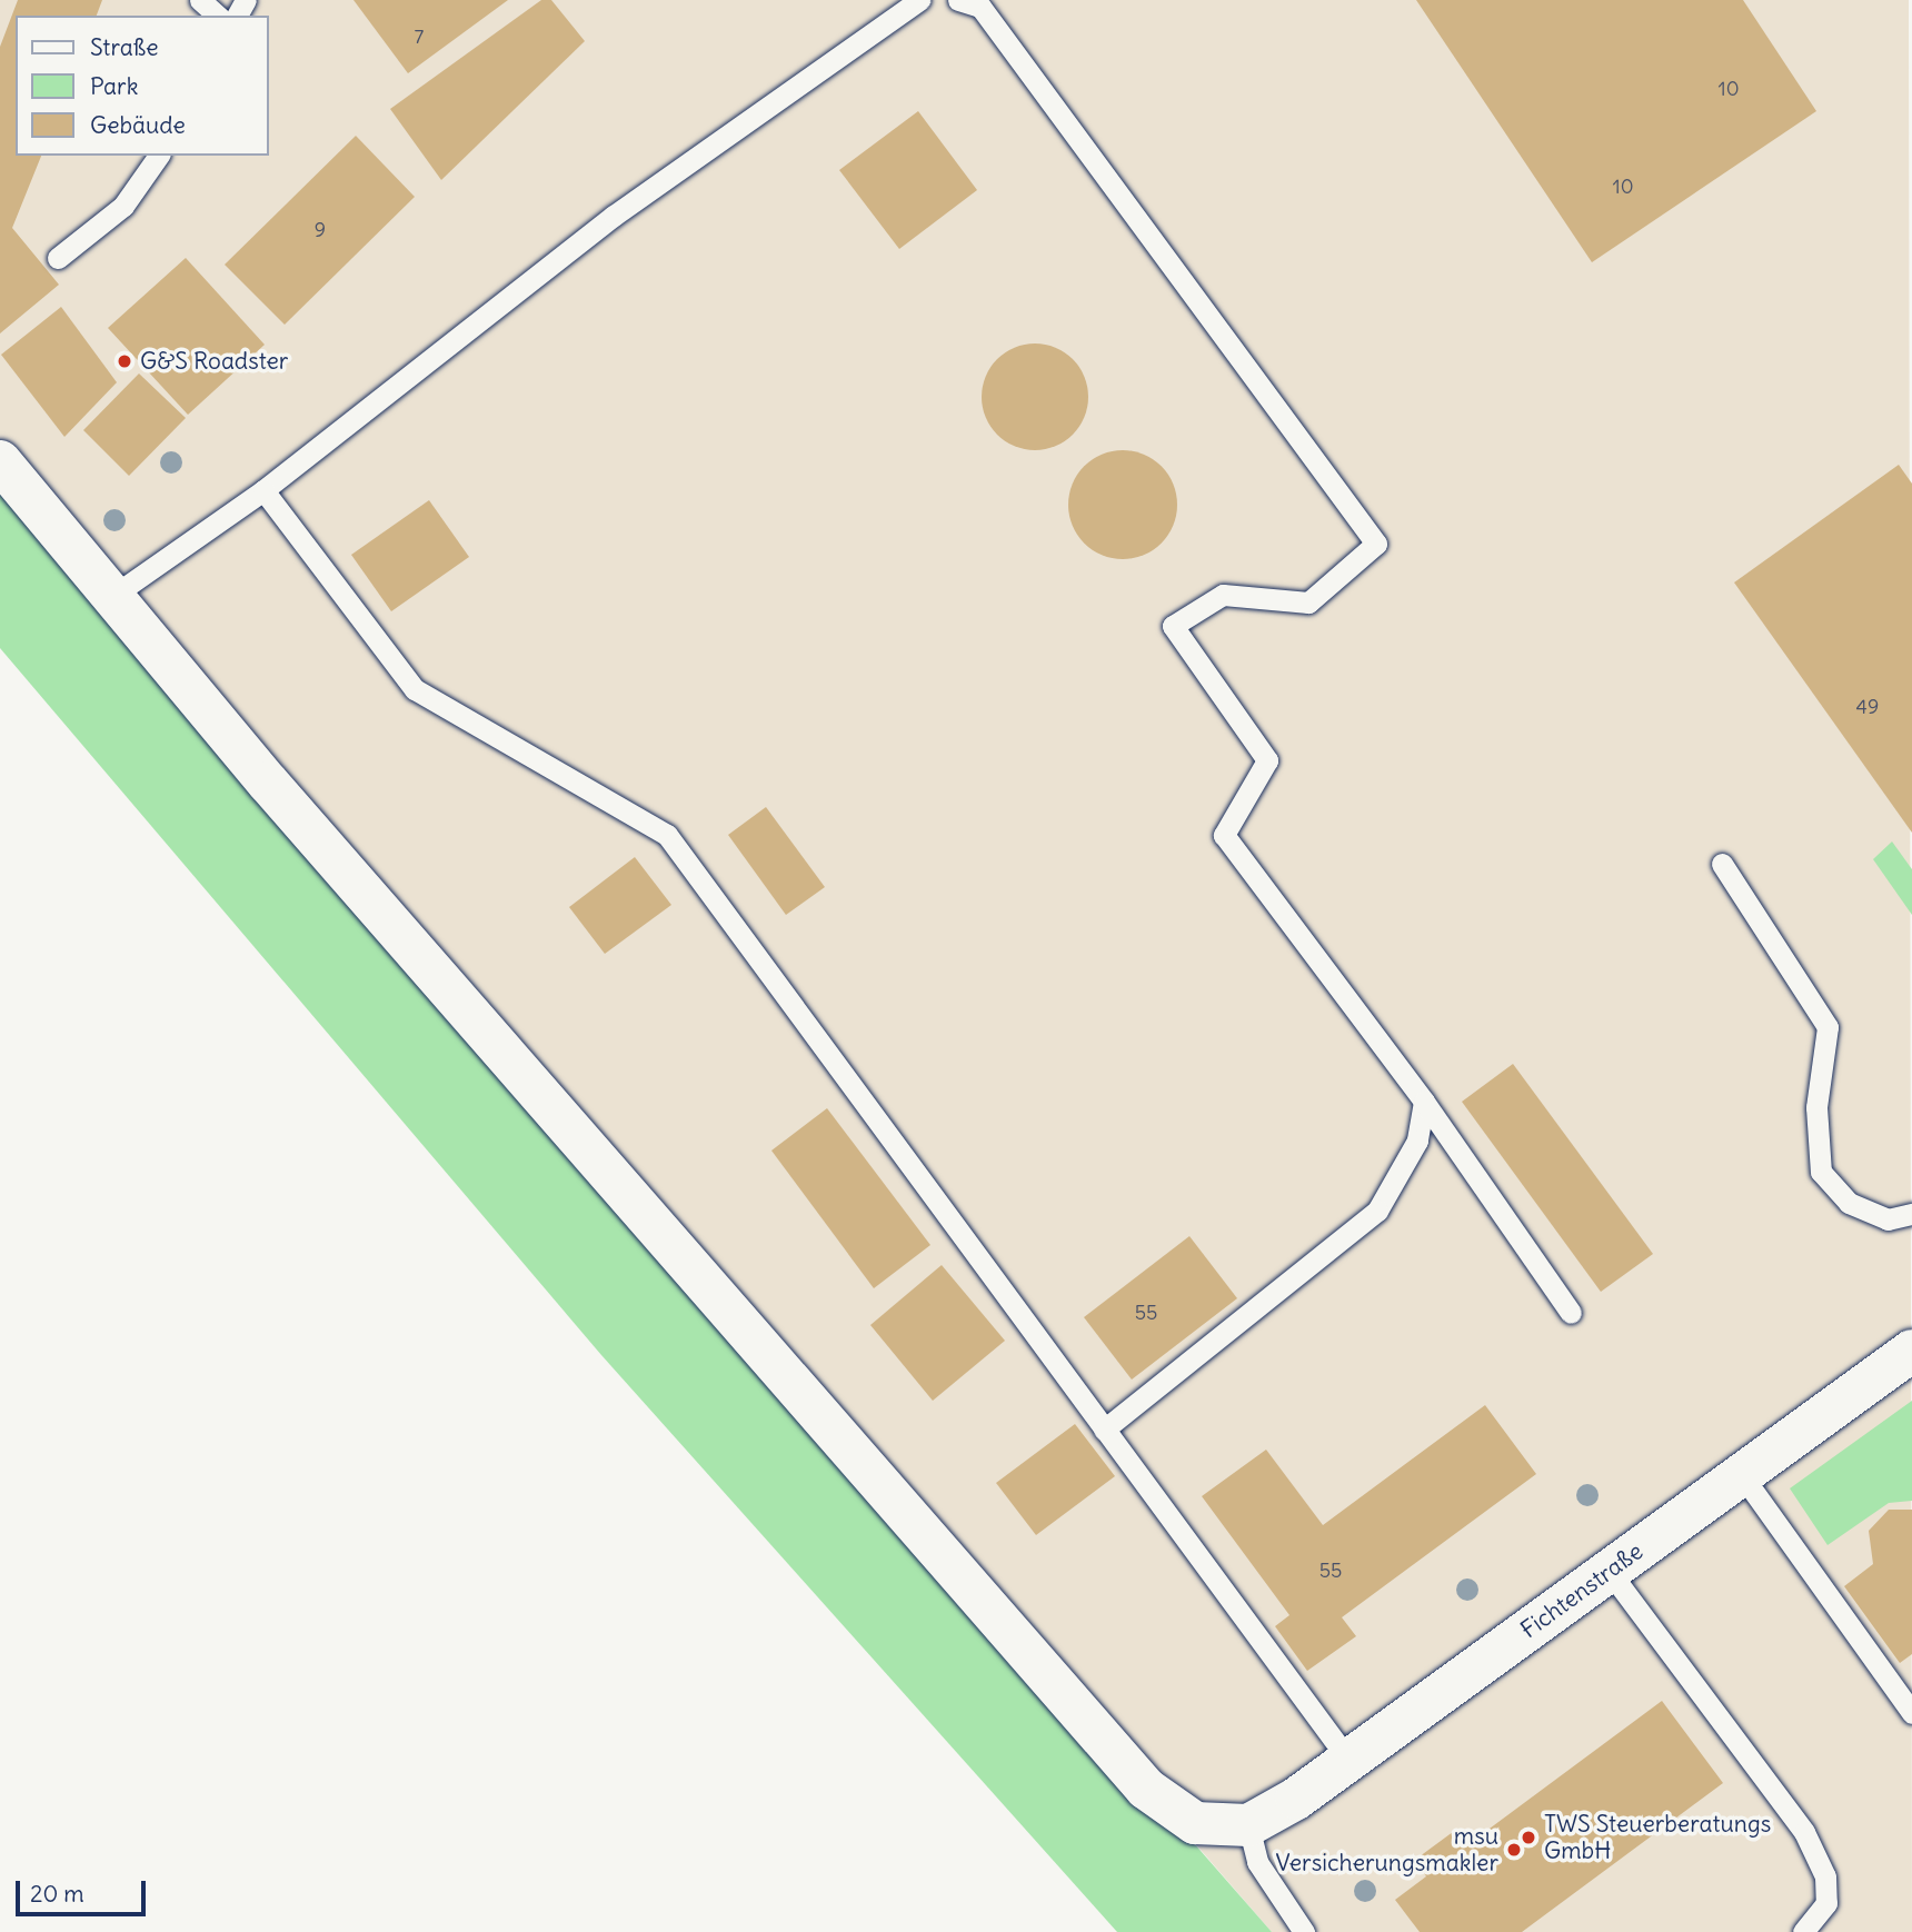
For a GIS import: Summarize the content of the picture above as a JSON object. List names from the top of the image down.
{
  "streets": {
    "street": ["Fichtenstraße"]
  },
  "places": ["G&S Roadster", "TWS Steuerberatungs GmbH", "msu Versicherungsmakler"],
  "house_numbers": [
    "7",
    "10",
    "10",
    "9",
    "49",
    "55",
    "55"
  ],
  "legend": ["Straße", "Park", "Gebäude"],
  "scale_bar": "20 m"
}
